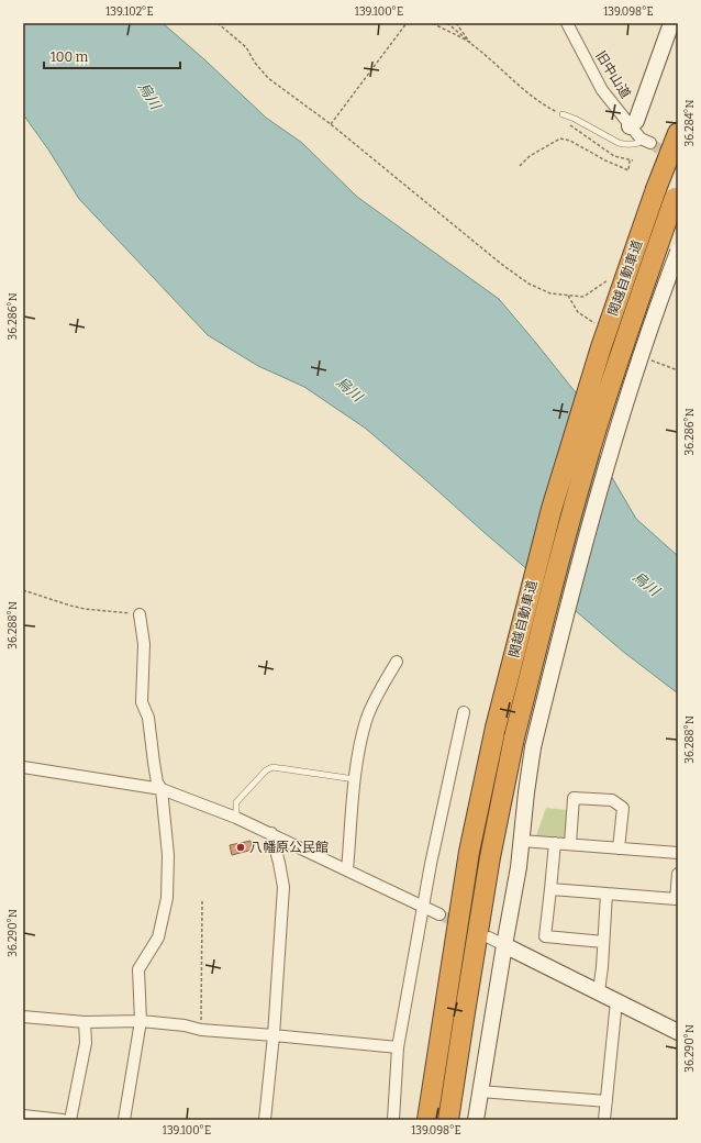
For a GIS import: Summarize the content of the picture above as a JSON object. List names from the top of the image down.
{
  "streets": {
    "highway": ["関越自動車道"],
    "street": ["旧中山道"]
  },
  "water": ["烏川"],
  "places": ["八幡原公民館"],
  "scale_bar": "100 m",
  "coordinates": [
    "139.102°E",
    "139.100°E",
    "139.098°E",
    "36.284°N",
    "36.286°N",
    "36.288°N",
    "36.290°N"
  ]
}
